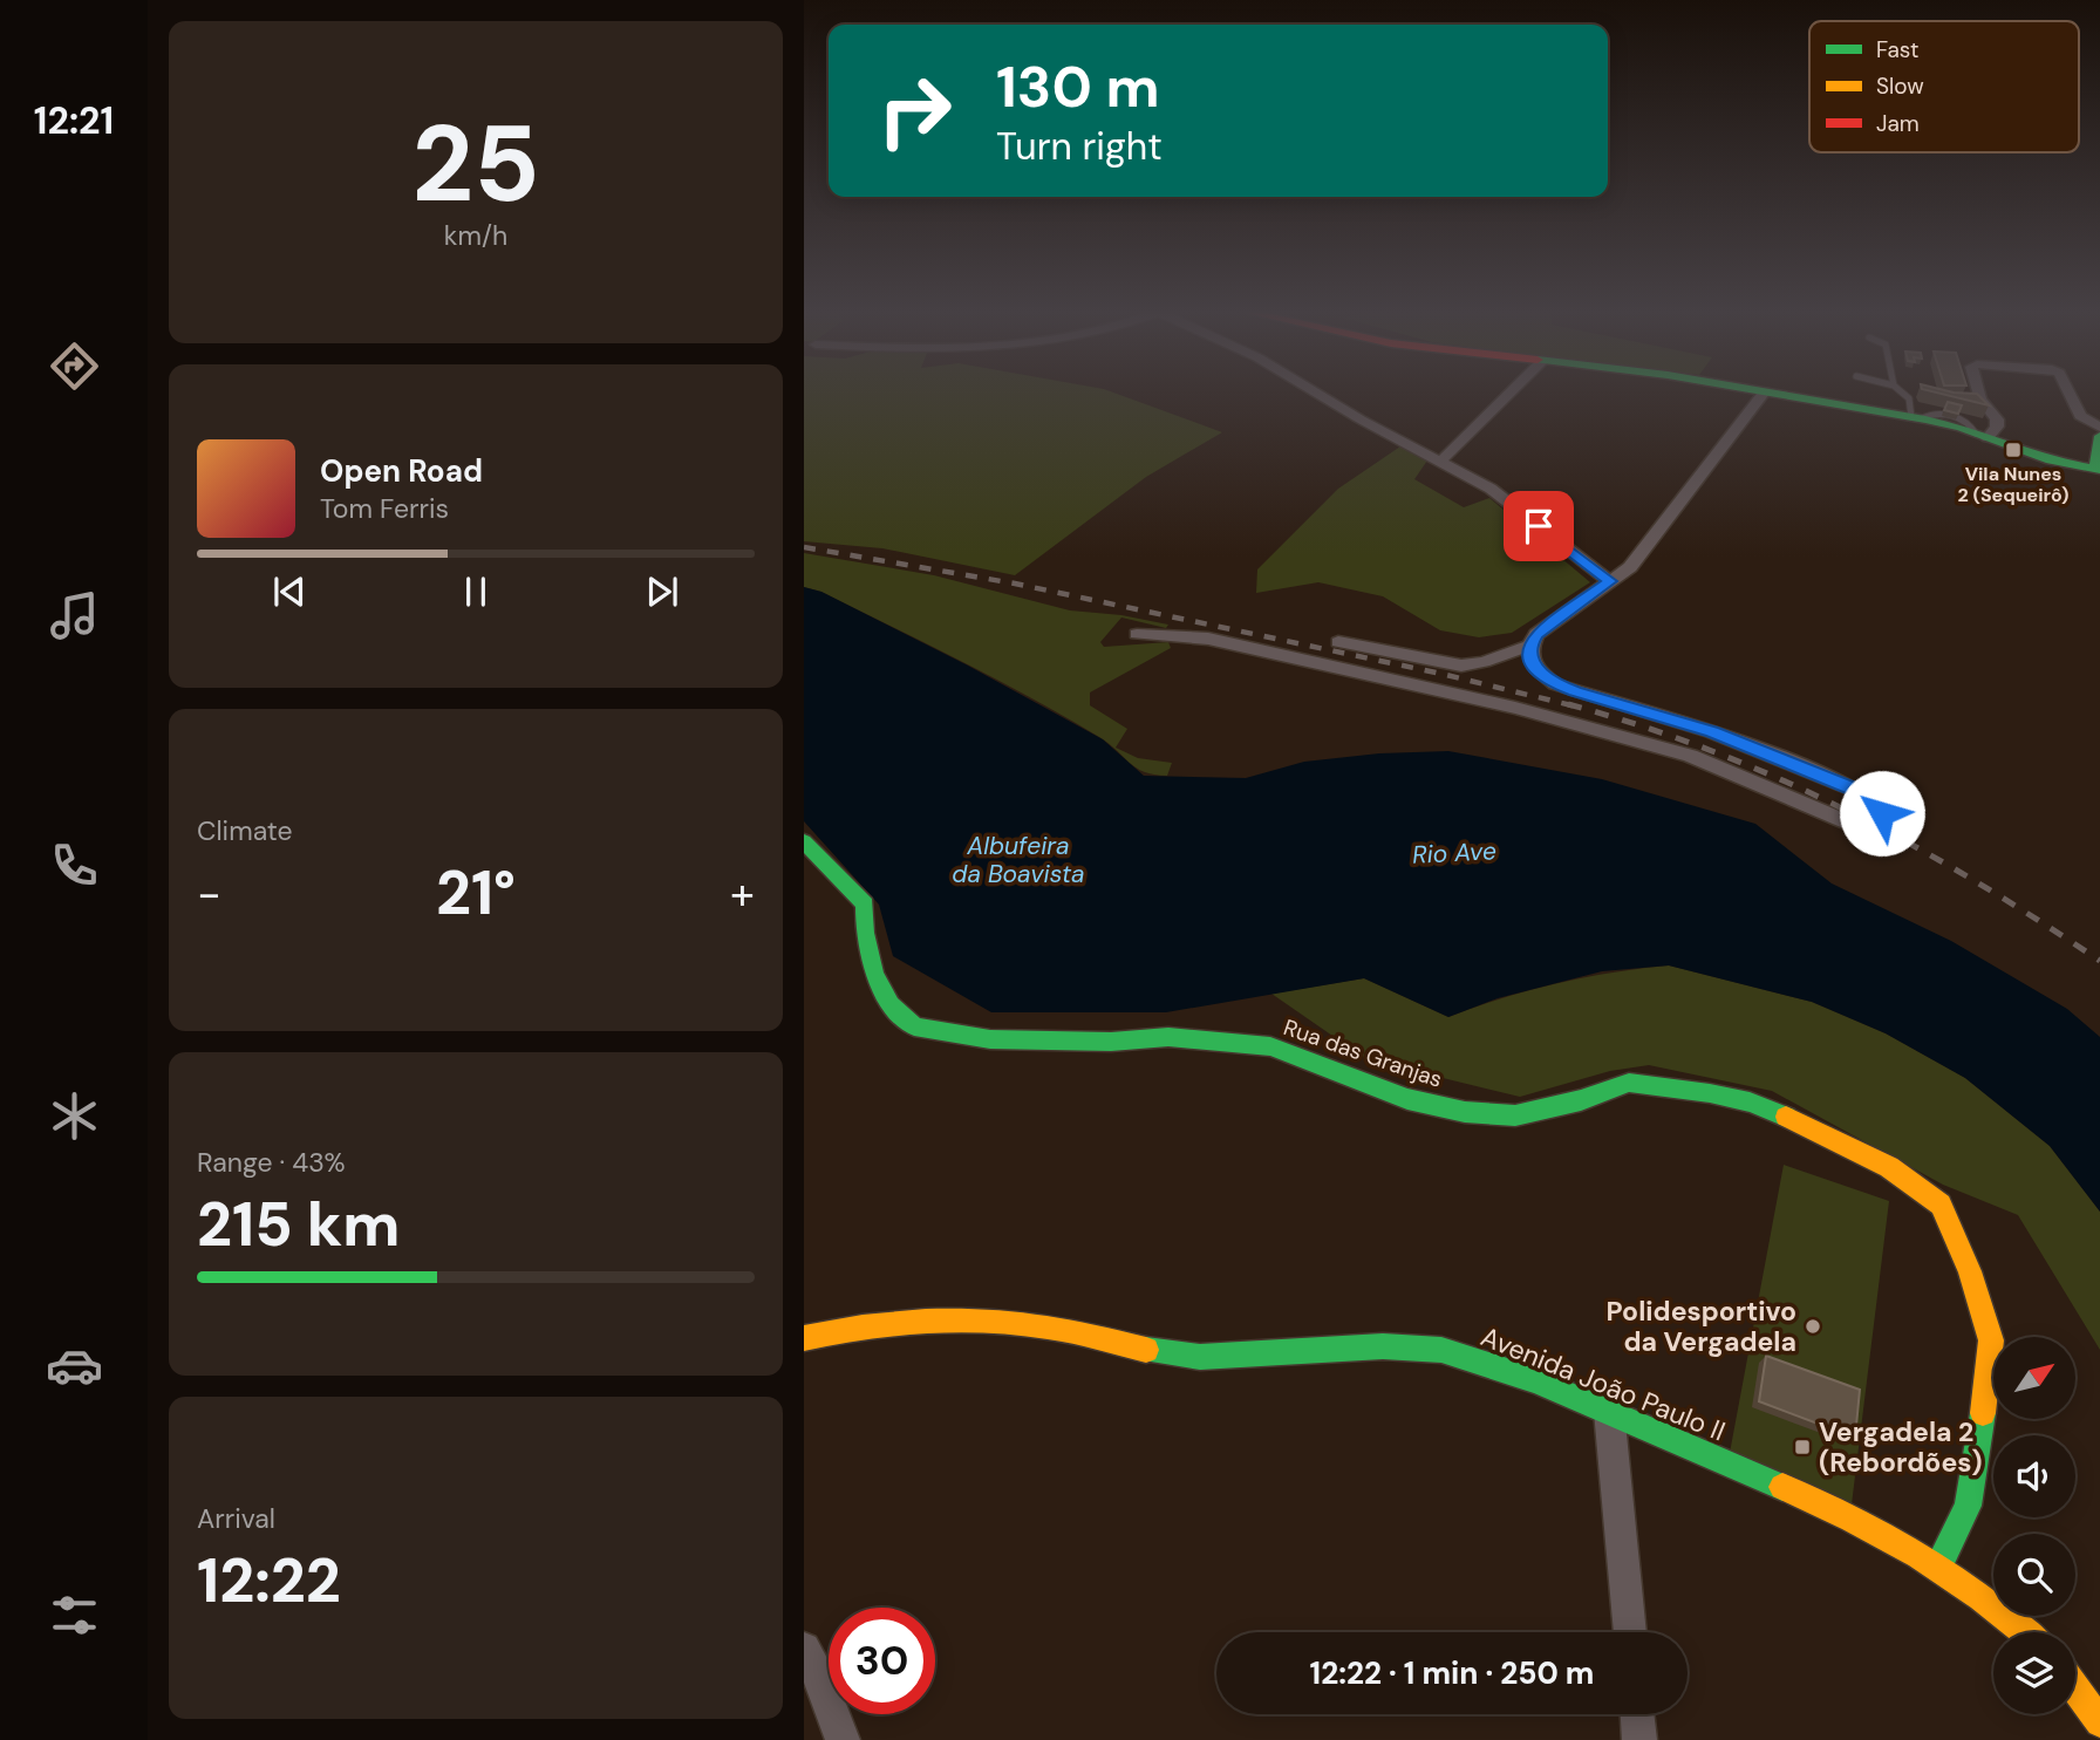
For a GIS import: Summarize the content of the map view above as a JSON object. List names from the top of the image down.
{
  "streets": {
    "street": ["Rua das Granjas", "Avenida João Paulo II"]
  },
  "crossings": [
    ["Rua das Granjas", "Avenida João Paulo II"]
  ],
  "water": ["Albufeira da Boavista", "Rio Ave"],
  "places": {
    "transit": ["Vila Nunes 2 (Sequeirô)", "Vergadela 2 (Rebordões)"],
    "other": ["Polidesportivo da Vergadela"]
  },
  "legend": ["Fast", "Slow", "Jam"],
  "north": "top right",
  "page": {
    "tabs": "12:21",
    "tile": [
      ["25", "km/h"],
      "Climate",
      ["Range · 43%", "215 km"],
      ["Arrival", "12:22"]
    ],
    "turn": ["130 m", "Turn right"],
    "song": ["Open Road", "Tom Ferris"],
    "heat": ["−", "21°", "+"],
    "limit": "30",
    "trip": "12:22 · 1 min · 250 m"
  }
}
